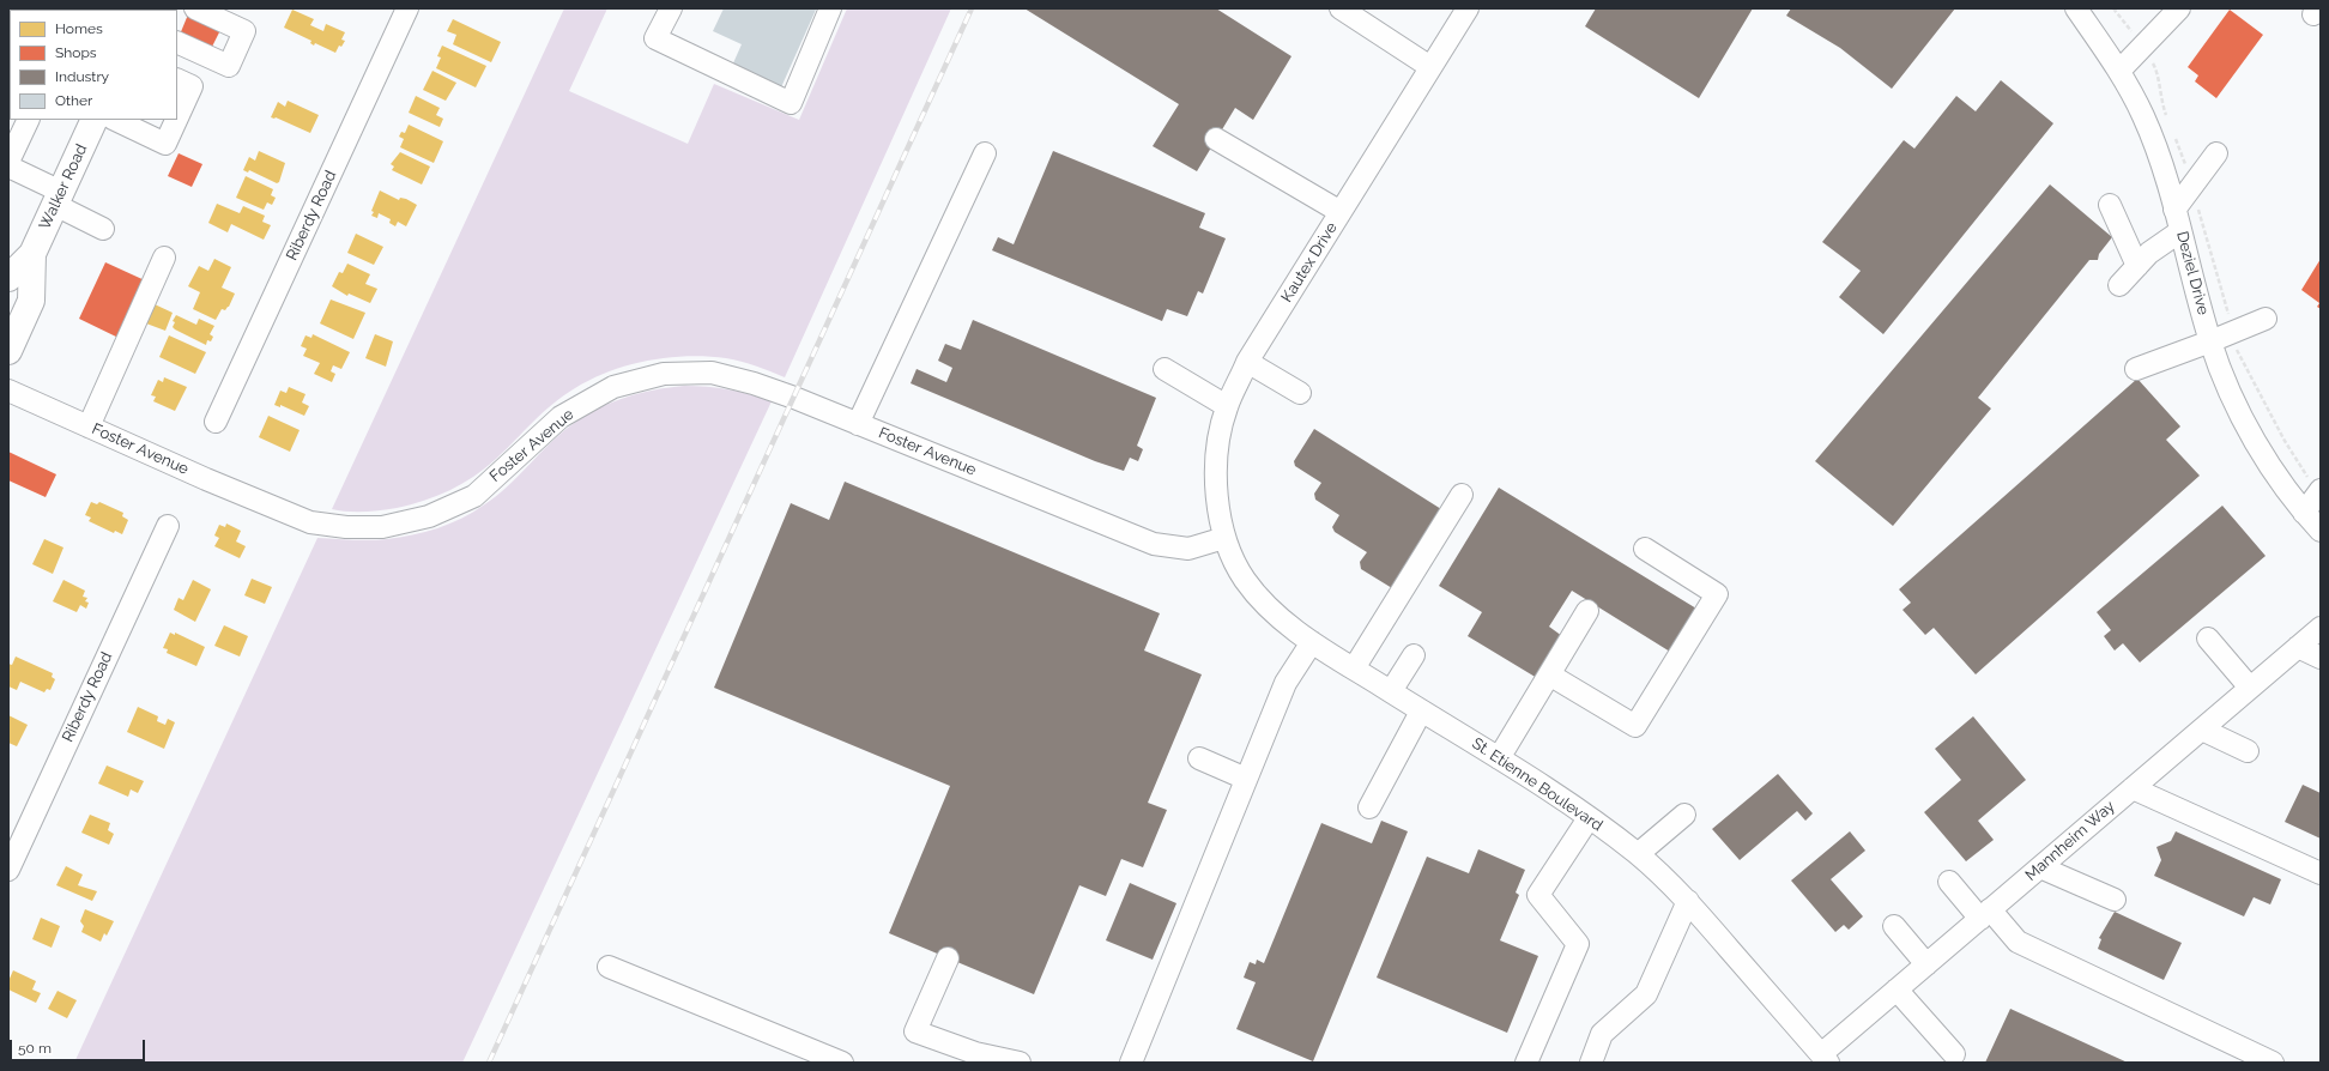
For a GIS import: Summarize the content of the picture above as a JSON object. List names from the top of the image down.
{
  "streets": {
    "main road": ["Walker Road"],
    "street": [
      "Riberdy Road",
      "Kautex Drive",
      "Deziel Drive",
      "Foster Avenue",
      "St. Etienne Boulevard",
      "Mannheim Way"
    ]
  },
  "crossings": [
    ["Kautex Drive", "Foster Avenue"],
    ["Kautex Drive", "St. Etienne Boulevard"],
    ["Foster Avenue", "St. Etienne Boulevard"],
    ["St. Etienne Boulevard", "Mannheim Way"]
  ],
  "legend": [
    "Homes",
    "Shops",
    "Industry",
    "Other"
  ],
  "scale_bar": "50 m"
}
